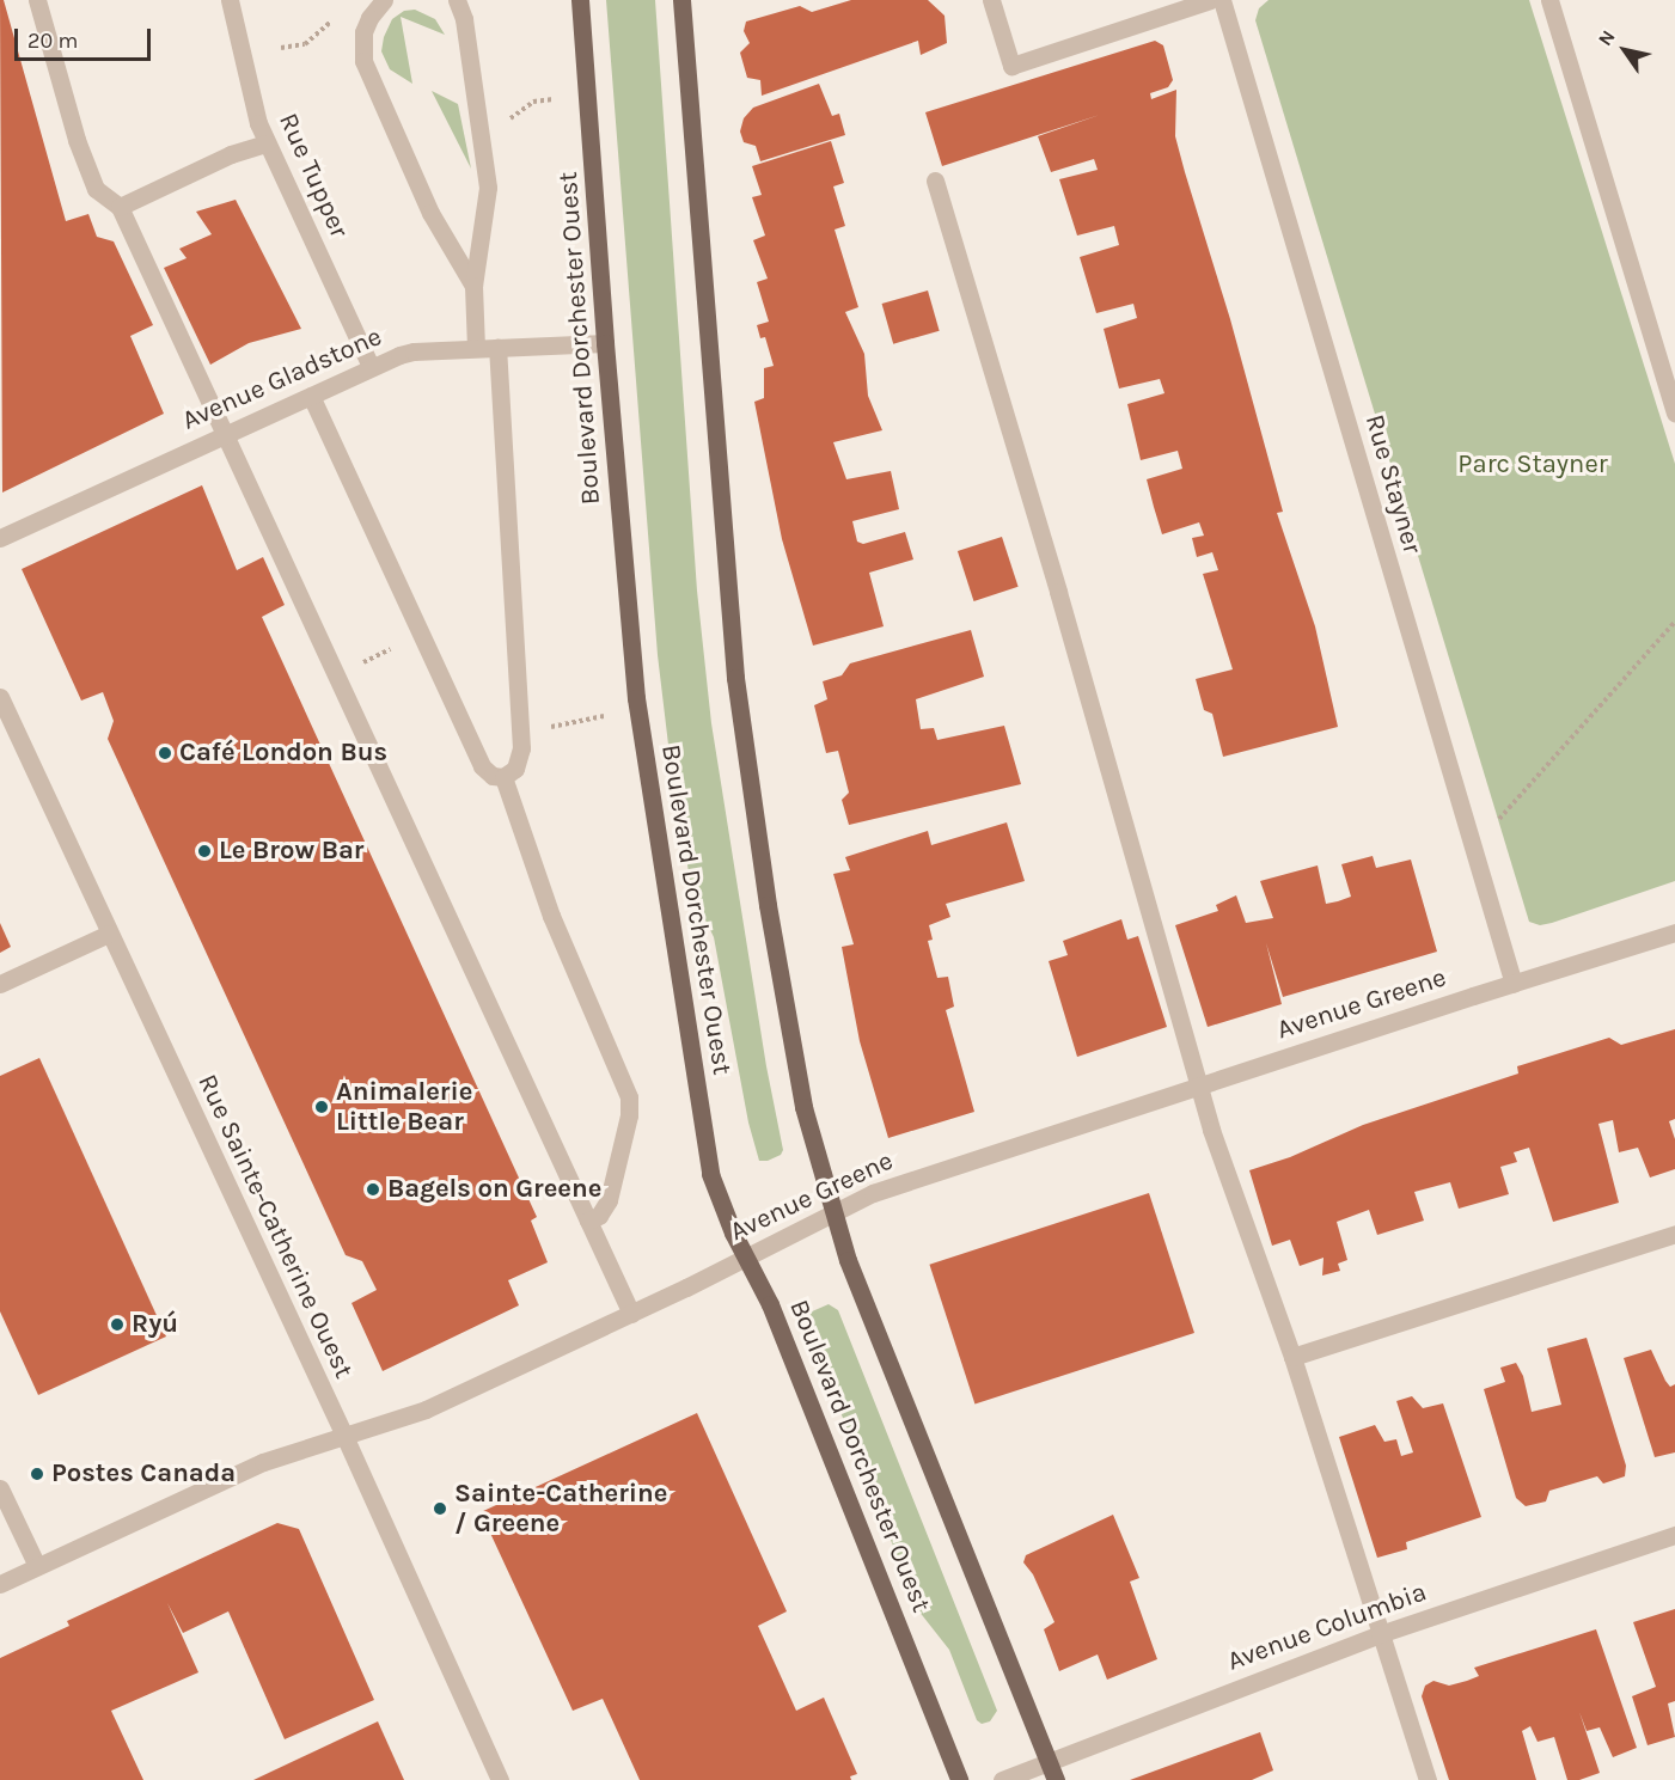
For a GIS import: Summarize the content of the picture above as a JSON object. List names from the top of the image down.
{
  "streets": {
    "main road": ["Boulevard Dorchester Ouest"],
    "street": [
      "Rue Tupper",
      "Avenue Gladstone",
      "Rue Stayner",
      "Avenue Greene",
      "Rue Sainte-Catherine Ouest",
      "Avenue Columbia"
    ]
  },
  "crossings": [
    ["Rue Tupper", "Avenue Gladstone"],
    ["Boulevard Dorchester Ouest", "Avenue Gladstone"],
    ["Boulevard Dorchester Ouest", "Avenue Greene"],
    ["Rue Stayner", "Avenue Greene"],
    ["Avenue Greene", "Rue Sainte-Catherine Ouest"]
  ],
  "parks": ["Parc Stayner"],
  "places": [
    "Café London Bus",
    "Le Brow Bar",
    "Animalerie Little Bear",
    "Bagels on Greene",
    "Ryú",
    "Postes Canada",
    "Sainte-Catherine / Greene"
  ],
  "scale_bar": "20 m",
  "north": "top left"
}
